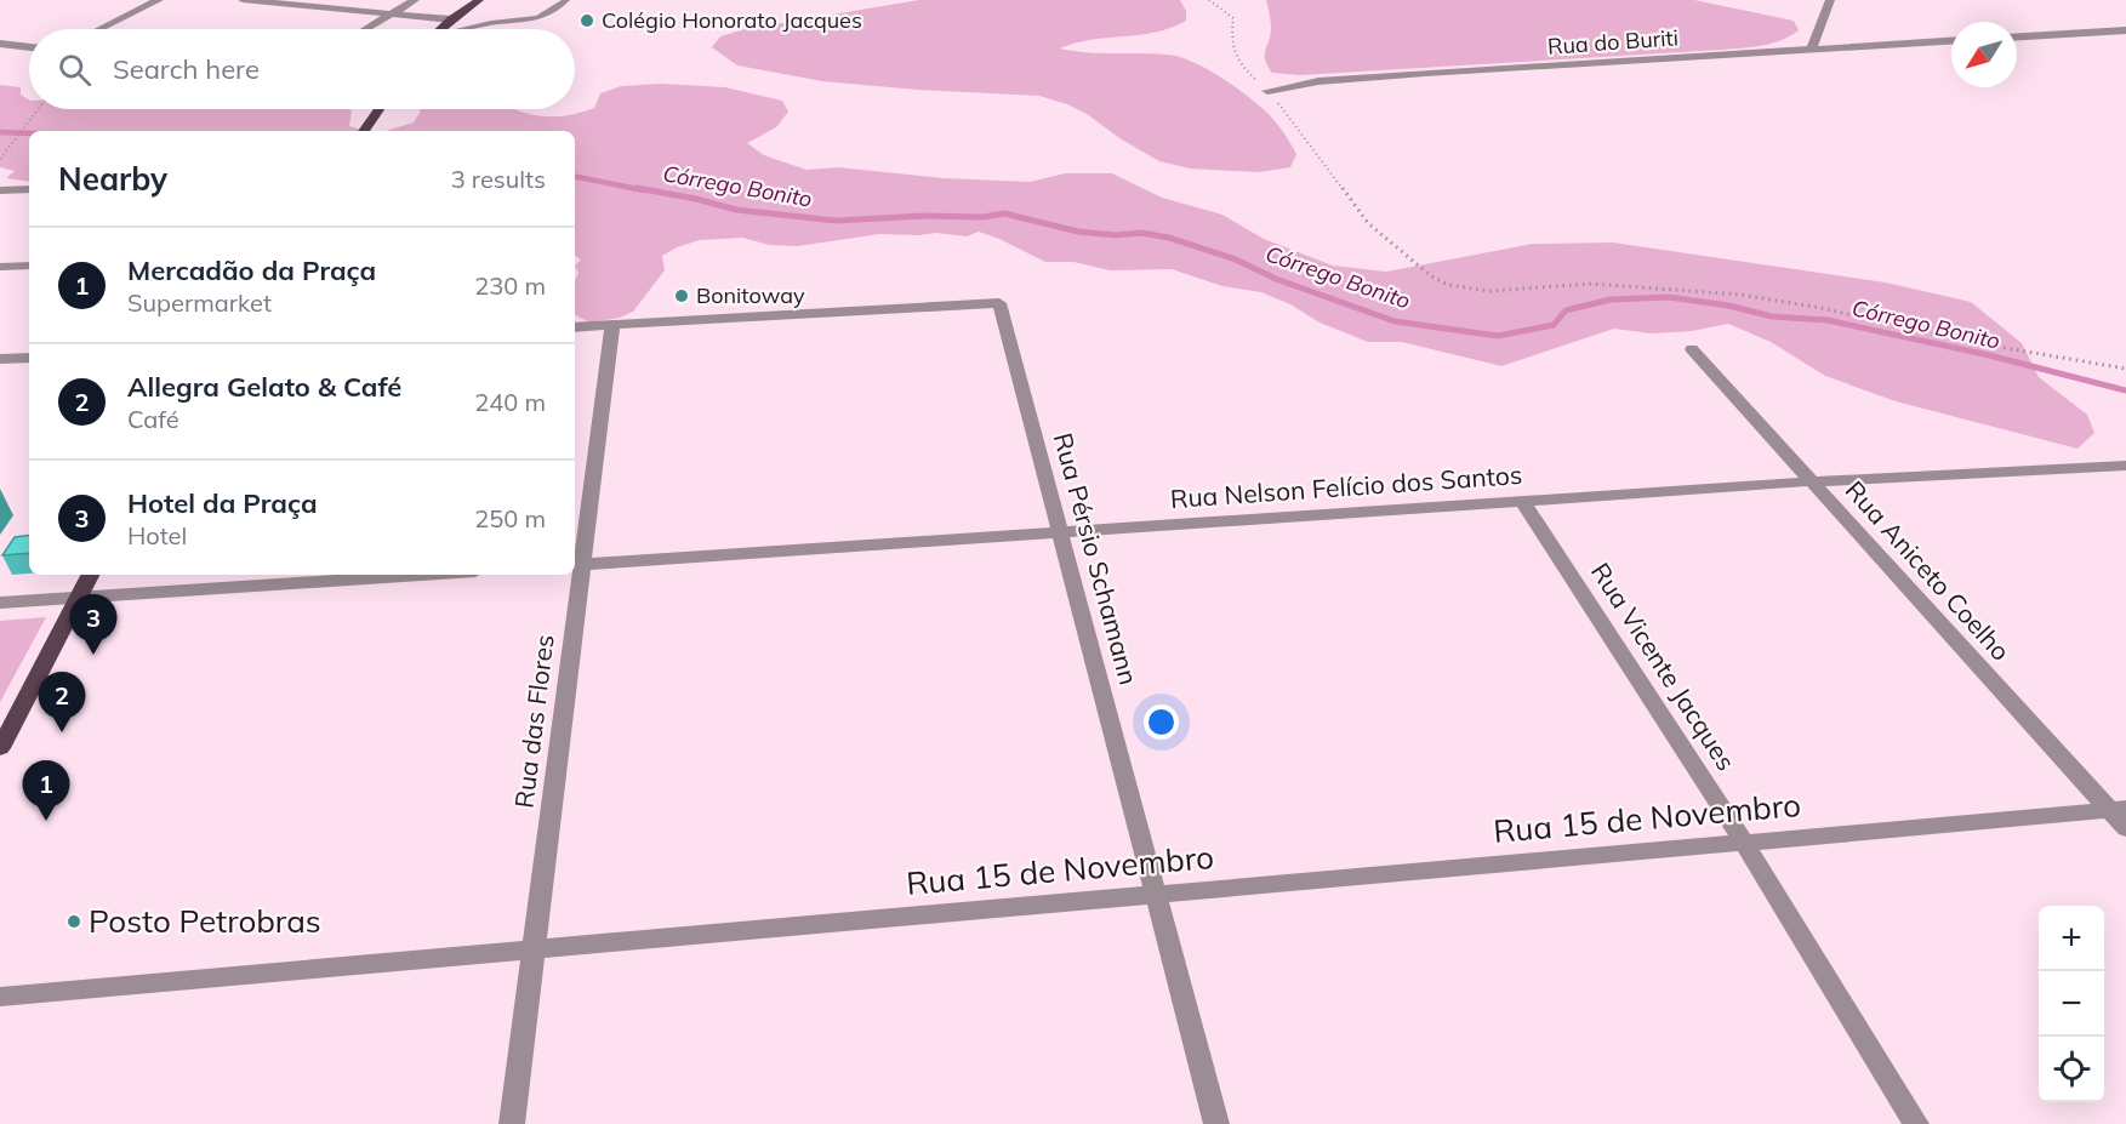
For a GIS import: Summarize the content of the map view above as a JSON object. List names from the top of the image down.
{
  "streets": {
    "street": [
      "Rua do Buriti",
      "Rua Nelson Felício dos Santos",
      "Rua Pérsio Schamann",
      "Rua Aniceto Coelho",
      "Rua Vicente Jacques",
      "Rua das Flores",
      "Rua 15 de Novembro"
    ]
  },
  "crossings": [
    ["Rua Nelson Felício dos Santos", "Rua Pérsio Schamann"],
    ["Rua Nelson Felício dos Santos", "Rua Aniceto Coelho"],
    ["Rua Nelson Felício dos Santos", "Rua Vicente Jacques"],
    ["Rua Nelson Felício dos Santos", "Rua das Flores"],
    ["Rua Pérsio Schamann", "Rua das Flores"],
    ["Rua Pérsio Schamann", "Rua 15 de Novembro"],
    ["Rua Aniceto Coelho", "Rua 15 de Novembro"],
    ["Rua Vicente Jacques", "Rua 15 de Novembro"],
    ["Rua das Flores", "Rua 15 de Novembro"]
  ],
  "water": ["Córrego Bonito"],
  "places": ["Colégio Honorato Jacques", "Bonitoway", "Posto Petrobras"],
  "north": "bottom left",
  "page": {
    "search": "Search here",
    "heading": ["Nearby", "3 results"],
    "list": [
      {
        "mark": "1",
        "name": "Mercadão da Praça",
        "note": "Supermarket",
        "value": "230 m"
      },
      {
        "mark": "2",
        "name": "Allegra Gelato & Café",
        "note": "Café",
        "value": "240 m"
      },
      {
        "mark": "3",
        "name": "Hotel da Praça",
        "note": "Hotel",
        "value": "250 m"
      }
    ],
    "pins": ["3", "2", "1"],
    "map_buttons": ["+", "−"]
  }
}
